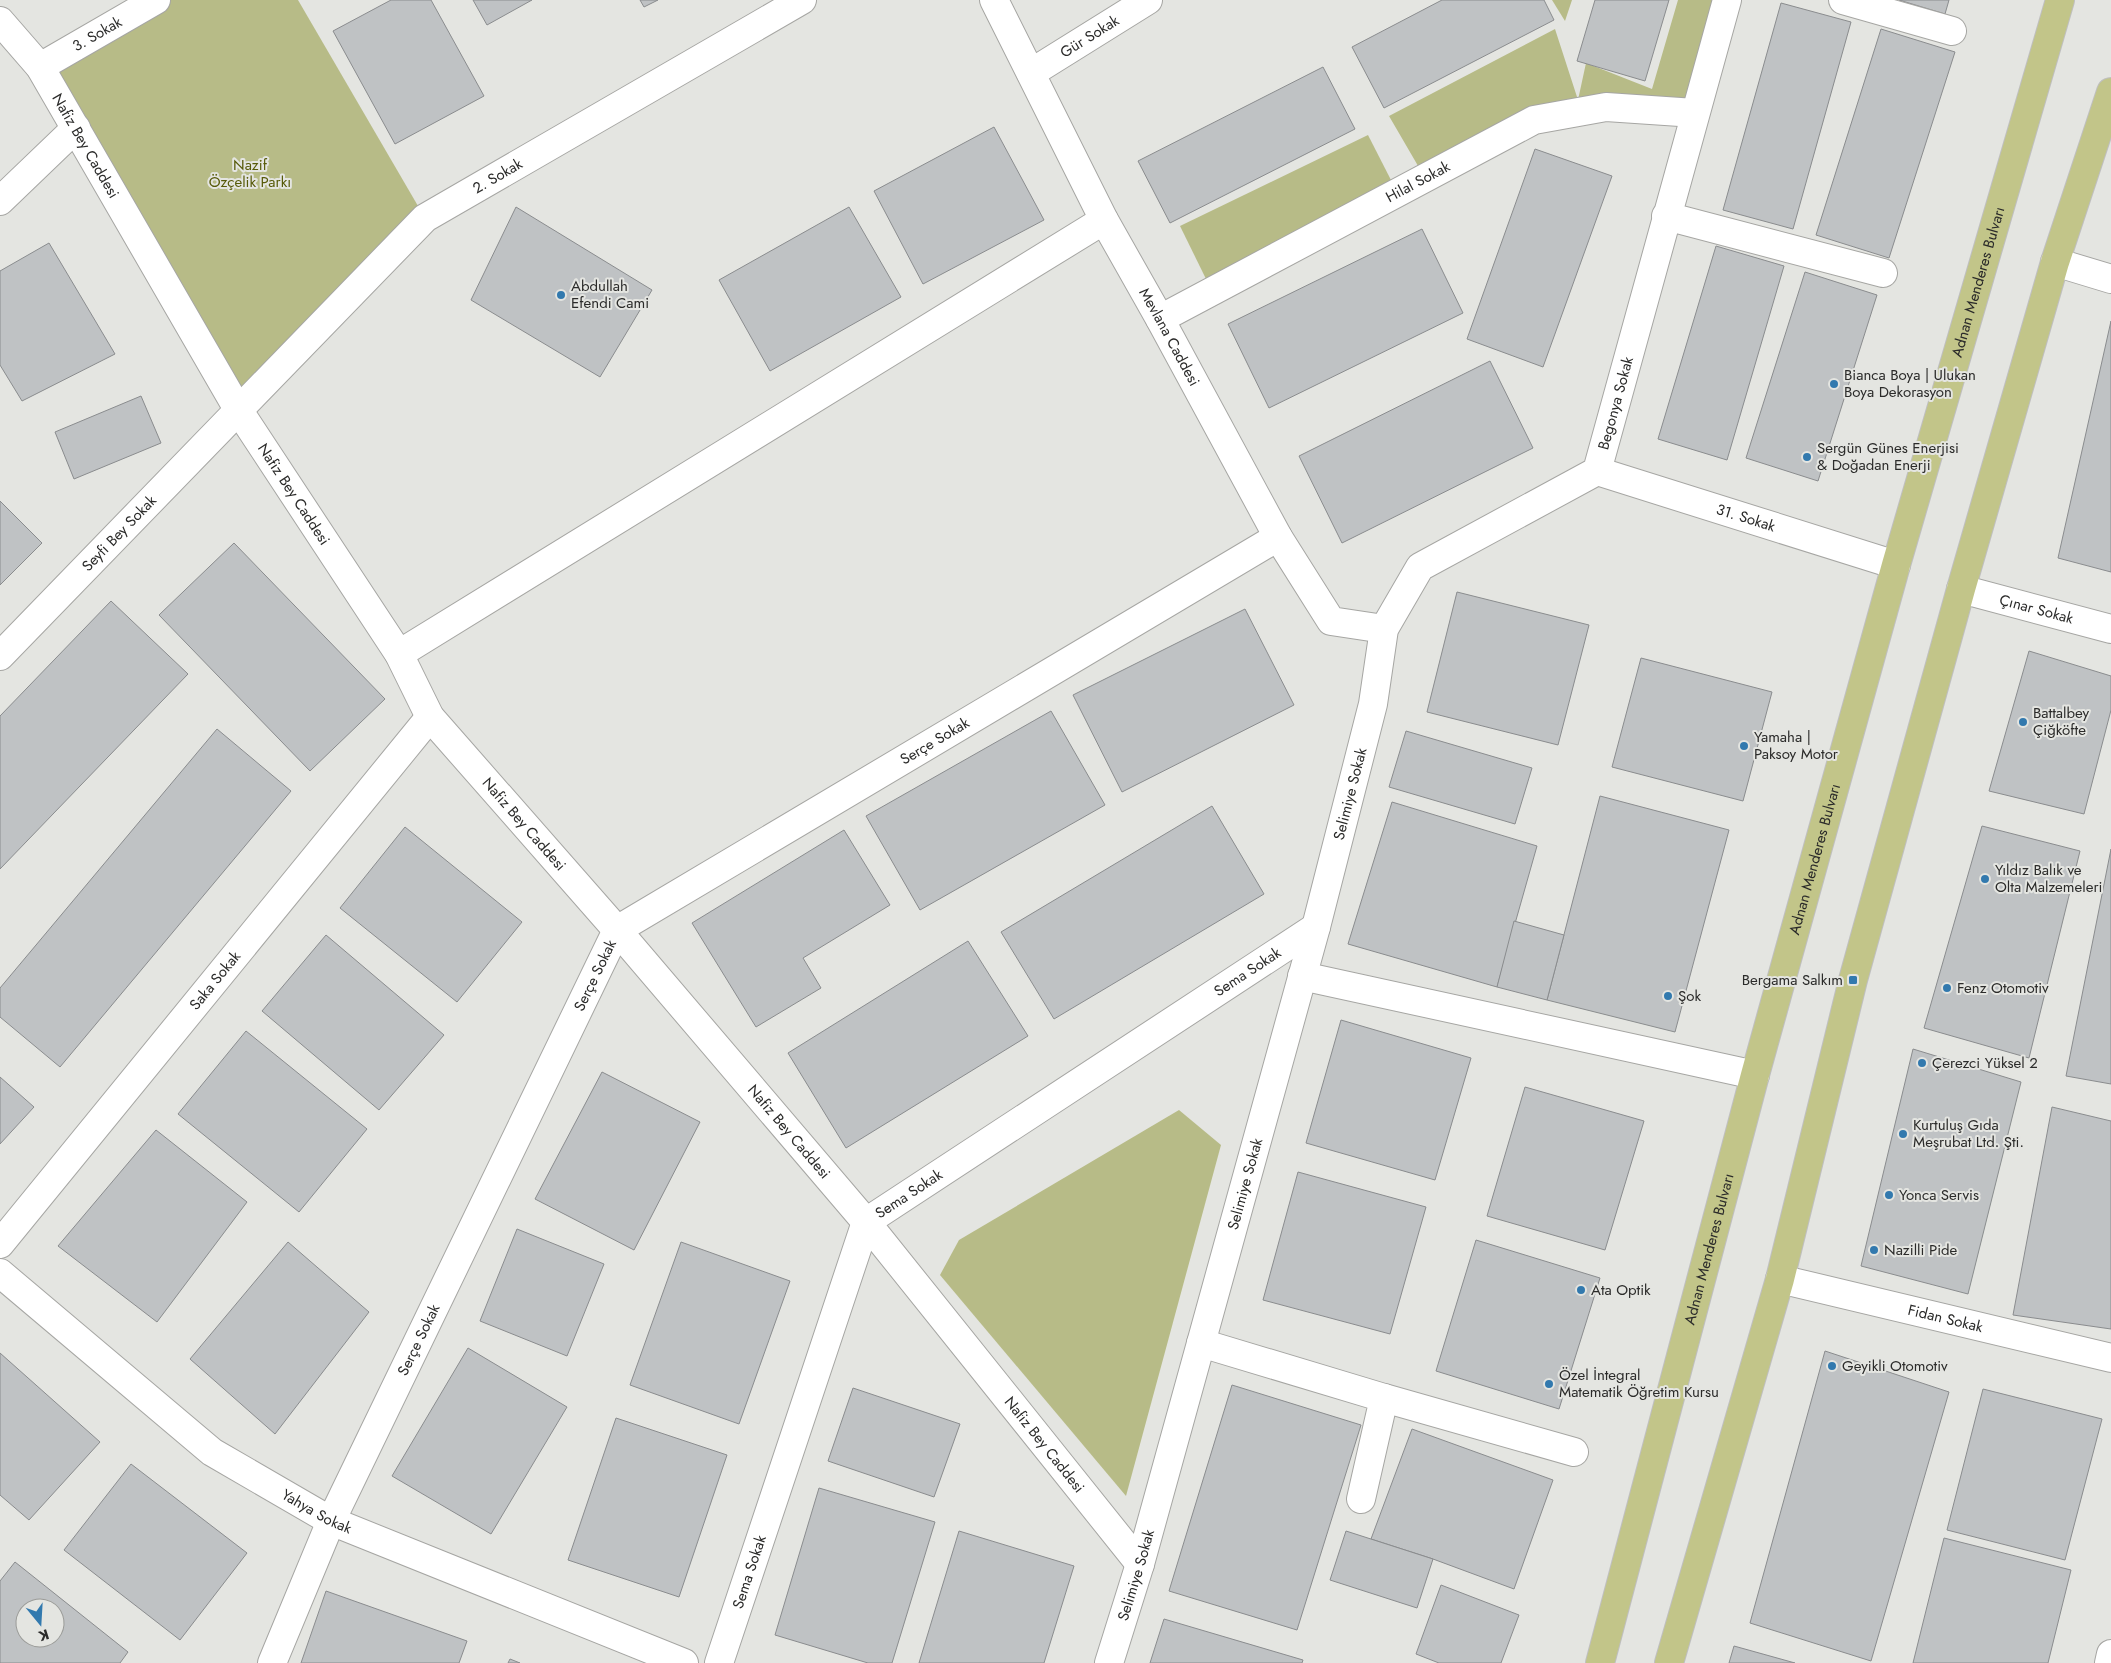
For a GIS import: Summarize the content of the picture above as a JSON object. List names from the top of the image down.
{
  "streets": {
    "main road": ["Adnan Menderes Bulvarı"],
    "street": [
      "3. Sokak",
      "Gür Sokak",
      "Nafiz Bey Caddesi",
      "2. Sokak",
      "Hilal Sokak",
      "Mevlana Caddesi",
      "Begonya Sokak",
      "31. Sokak",
      "Seyfi Bey Sokak",
      "Çınar Sokak",
      "Serçe Sokak",
      "Selimiye Sokak",
      "Sema Sokak",
      "Saka Sokak",
      "Fidan Sokak",
      "Yahya Sokak"
    ]
  },
  "crossings": [
    ["3. Sokak", "Nafiz Bey Caddesi"],
    ["Gür Sokak", "Mevlana Caddesi"],
    ["Nafiz Bey Caddesi", "2. Sokak"],
    ["Nafiz Bey Caddesi", "Seyfi Bey Sokak"],
    ["Nafiz Bey Caddesi", "Serçe Sokak"],
    ["Nafiz Bey Caddesi", "Selimiye Sokak"],
    ["Nafiz Bey Caddesi", "Sema Sokak"],
    ["Nafiz Bey Caddesi", "Saka Sokak"],
    ["2. Sokak", "Seyfi Bey Sokak"],
    ["Hilal Sokak", "Mevlana Caddesi"],
    ["Hilal Sokak", "Begonya Sokak"],
    ["Adnan Menderes Bulvarı", "31. Sokak"],
    ["Mevlana Caddesi", "Begonya Sokak"],
    ["Mevlana Caddesi", "Serçe Sokak"],
    ["Begonya Sokak", "31. Sokak"],
    ["Begonya Sokak", "Selimiye Sokak"],
    ["Serçe Sokak", "Yahya Sokak"],
    ["Selimiye Sokak", "Sema Sokak"]
  ],
  "parks": ["Nazif Özçelik Parkı"],
  "places": {
    "other": [
      "Abdullah Efendi Cami",
      "Bianca Boya | Ulukan Boya Dekorasyon",
      "Sergün Günes Enerjisi & Doğadan Enerji",
      "Battalbey Çiğköfte",
      "Yamaha | Paksoy Motor",
      "Yıldız Balık ve Olta Malzemeleri",
      "Fenz Otomotiv",
      "Şok",
      "Çerezci Yüksel 2",
      "Kurtuluş Gıda Meşrubat Ltd. Şti.",
      "Yonca Servis",
      "Nazilli Pide",
      "Ata Optik",
      "Geyikli Otomotiv",
      "Özel İntegral Matematik Öğretim Kursu"
    ],
    "transit": ["Bergama Salkım"]
  },
  "north": "bottom"
}
